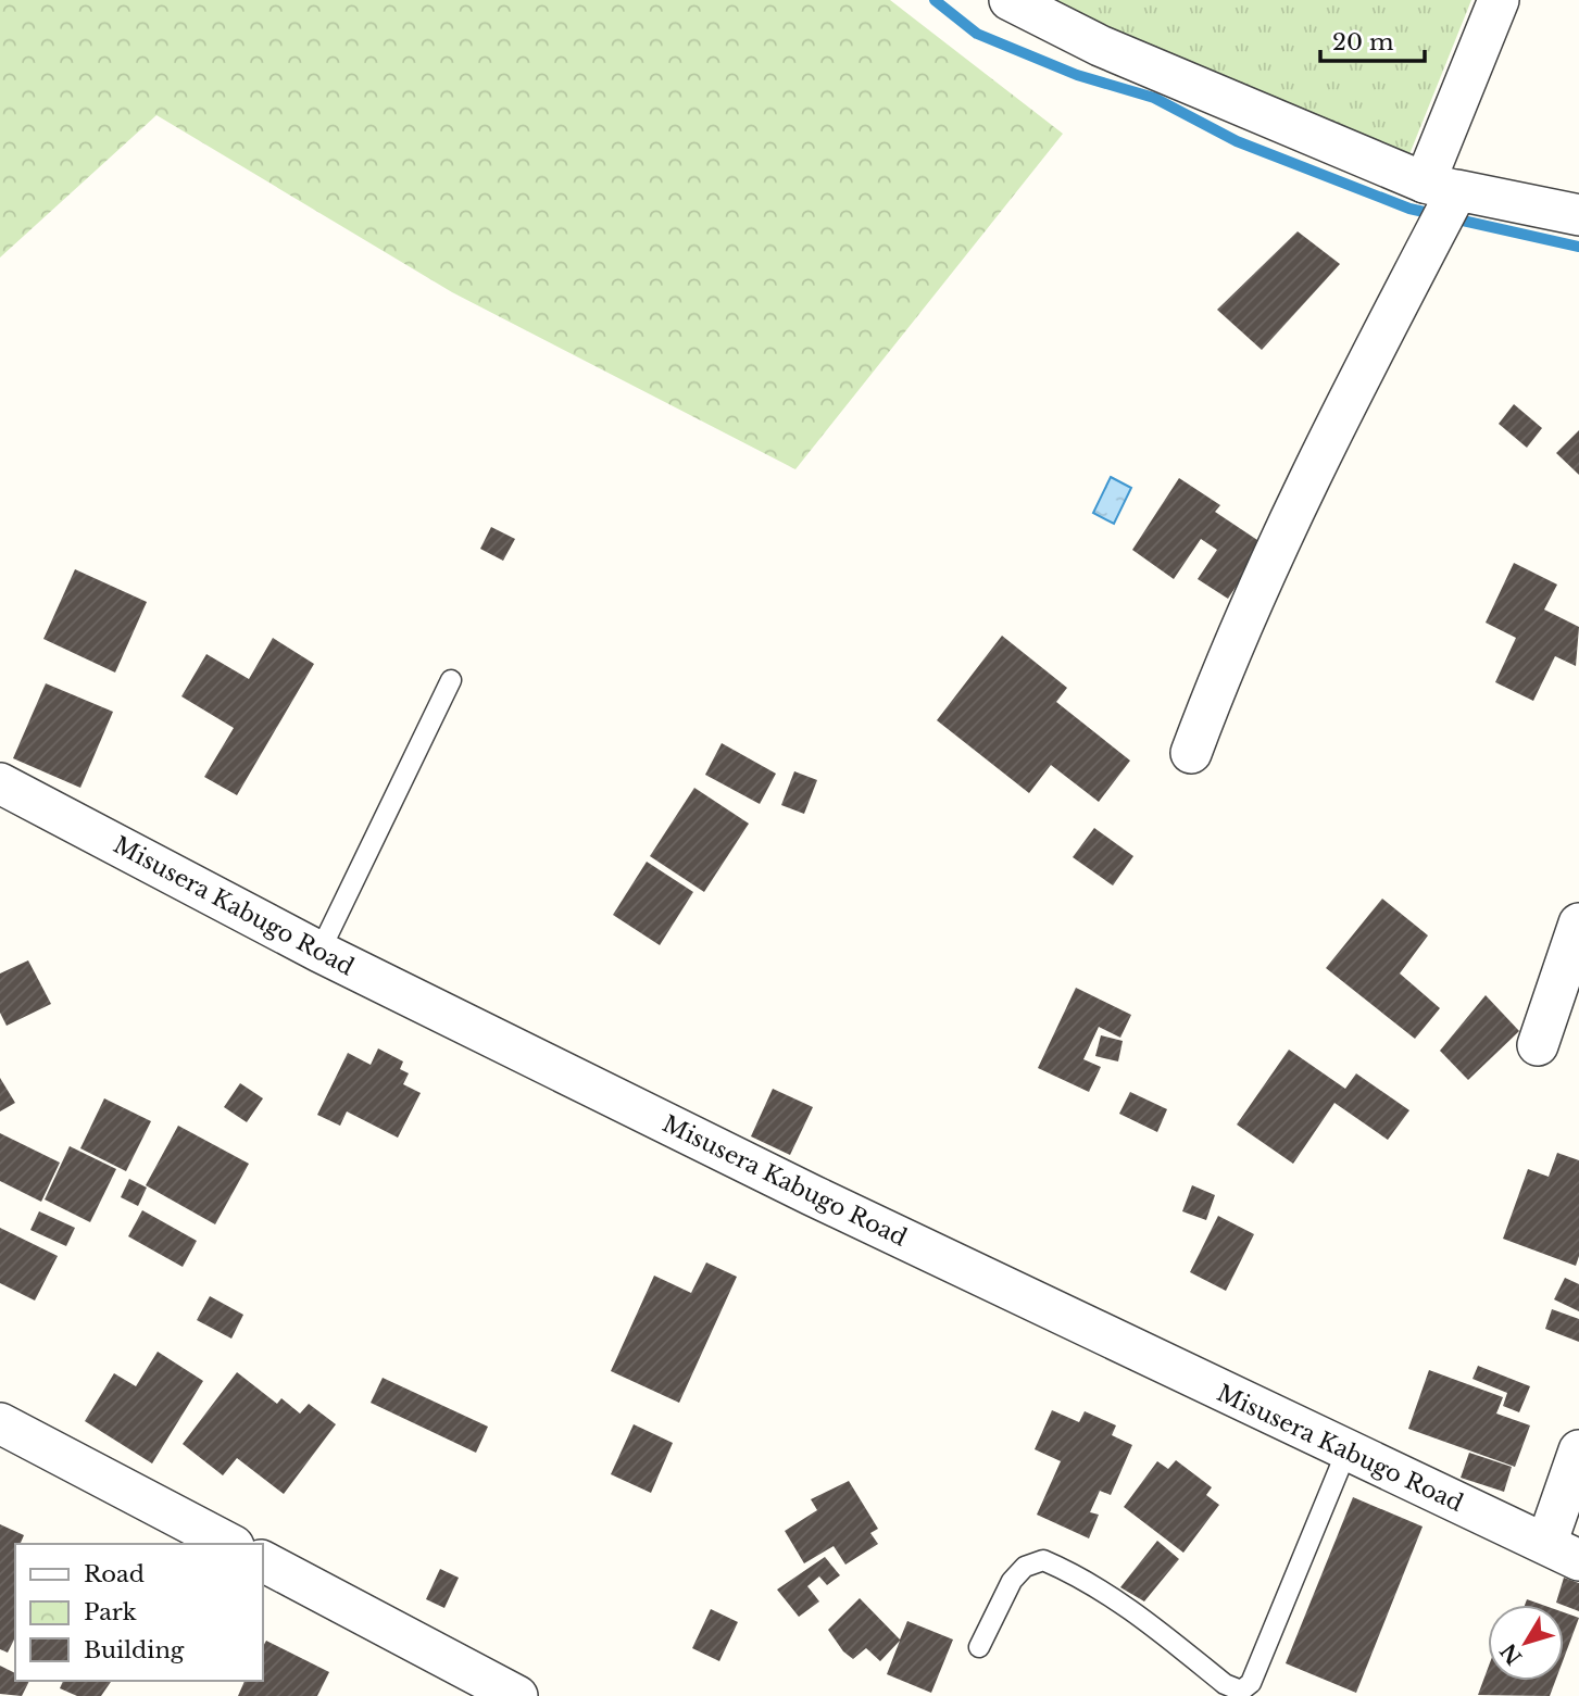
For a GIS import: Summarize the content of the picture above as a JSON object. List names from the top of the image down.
{
  "streets": {
    "street": ["Misusera Kabugo Road"]
  },
  "legend": ["Road", "Park", "Building"],
  "scale_bar": "20 m",
  "north": "bottom left"
}
